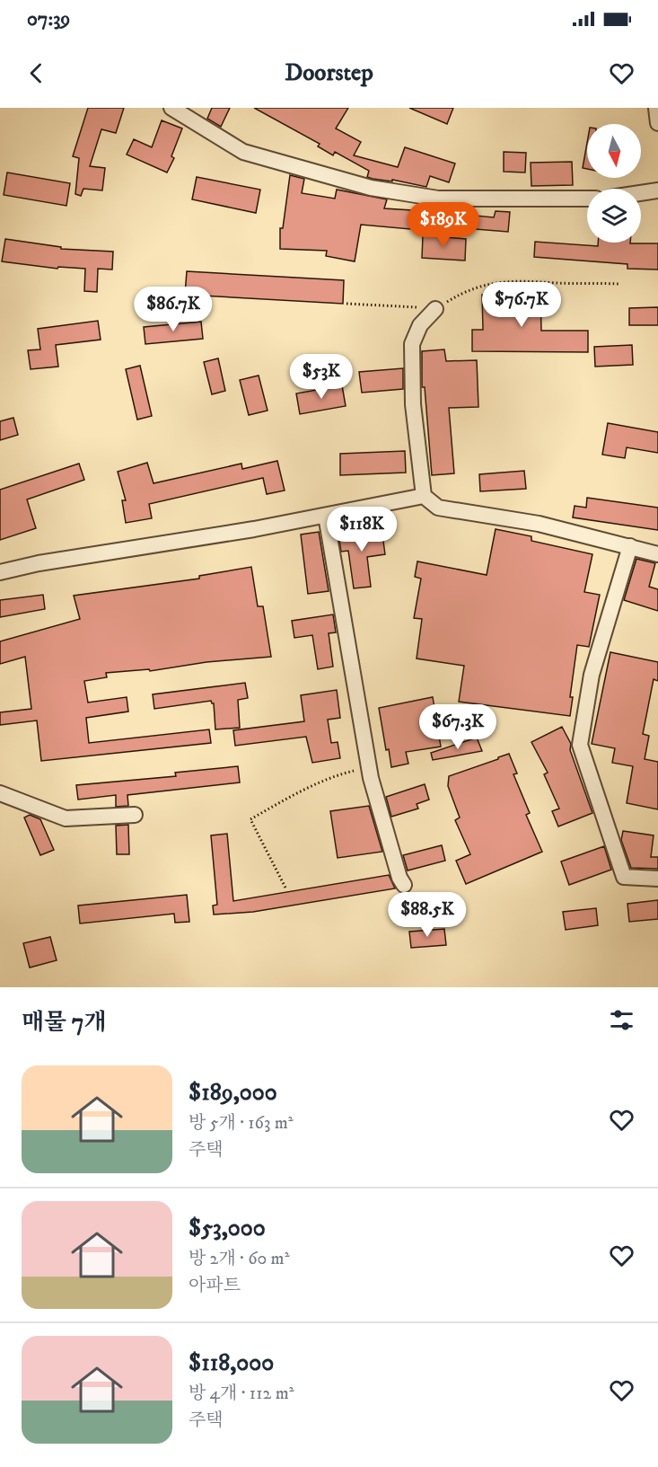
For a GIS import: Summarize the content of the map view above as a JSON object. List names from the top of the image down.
{
  "north": "bottom",
  "page": {
    "status": "07:39",
    "header": "Doorstep",
    "price": [
      "$189K",
      "$76.7K",
      "$86.7K",
      "$53K",
      "$118K",
      "$67.3K",
      "$88.5K"
    ],
    "heading": "매물 7개",
    "list": [
      {
        "name": "$189,000",
        "note": "방 5개 · 163 m² · 주택"
      },
      {
        "name": "$53,000",
        "note": "방 2개 · 60 m² · 아파트"
      },
      {
        "name": "$118,000",
        "note": "방 4개 · 112 m² · 주택"
      }
    ]
  }
}
